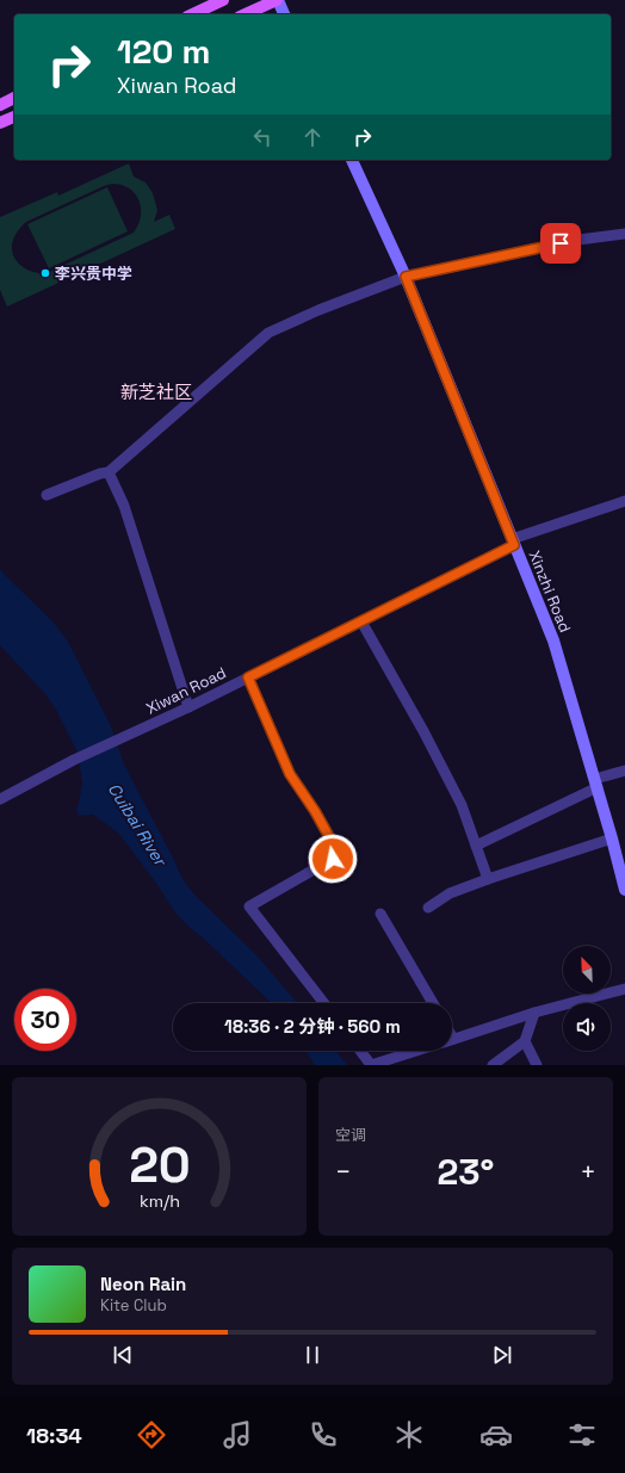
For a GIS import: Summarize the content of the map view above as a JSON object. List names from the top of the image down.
{
  "streets": {
    "main road": ["Xinzhi Road"],
    "street": ["Xiwan Road"]
  },
  "crossings": [
    ["Xinzhi Road", "Xiwan Road"]
  ],
  "districts": ["新芝社区"],
  "water": ["Cuibai River"],
  "places": ["李兴贵中学"],
  "north": "top left",
  "page": {
    "turn": ["120 m", "Xiwan Road"],
    "limit": "30",
    "trip": "18:36 · 2 分钟 · 560 m",
    "tile": "空调",
    "heat": ["−", "23°", "+"],
    "song": ["Neon Rain", "Kite Club"],
    "tabs": "18:34",
    "gauge": ["20", "km/h"]
  }
}
